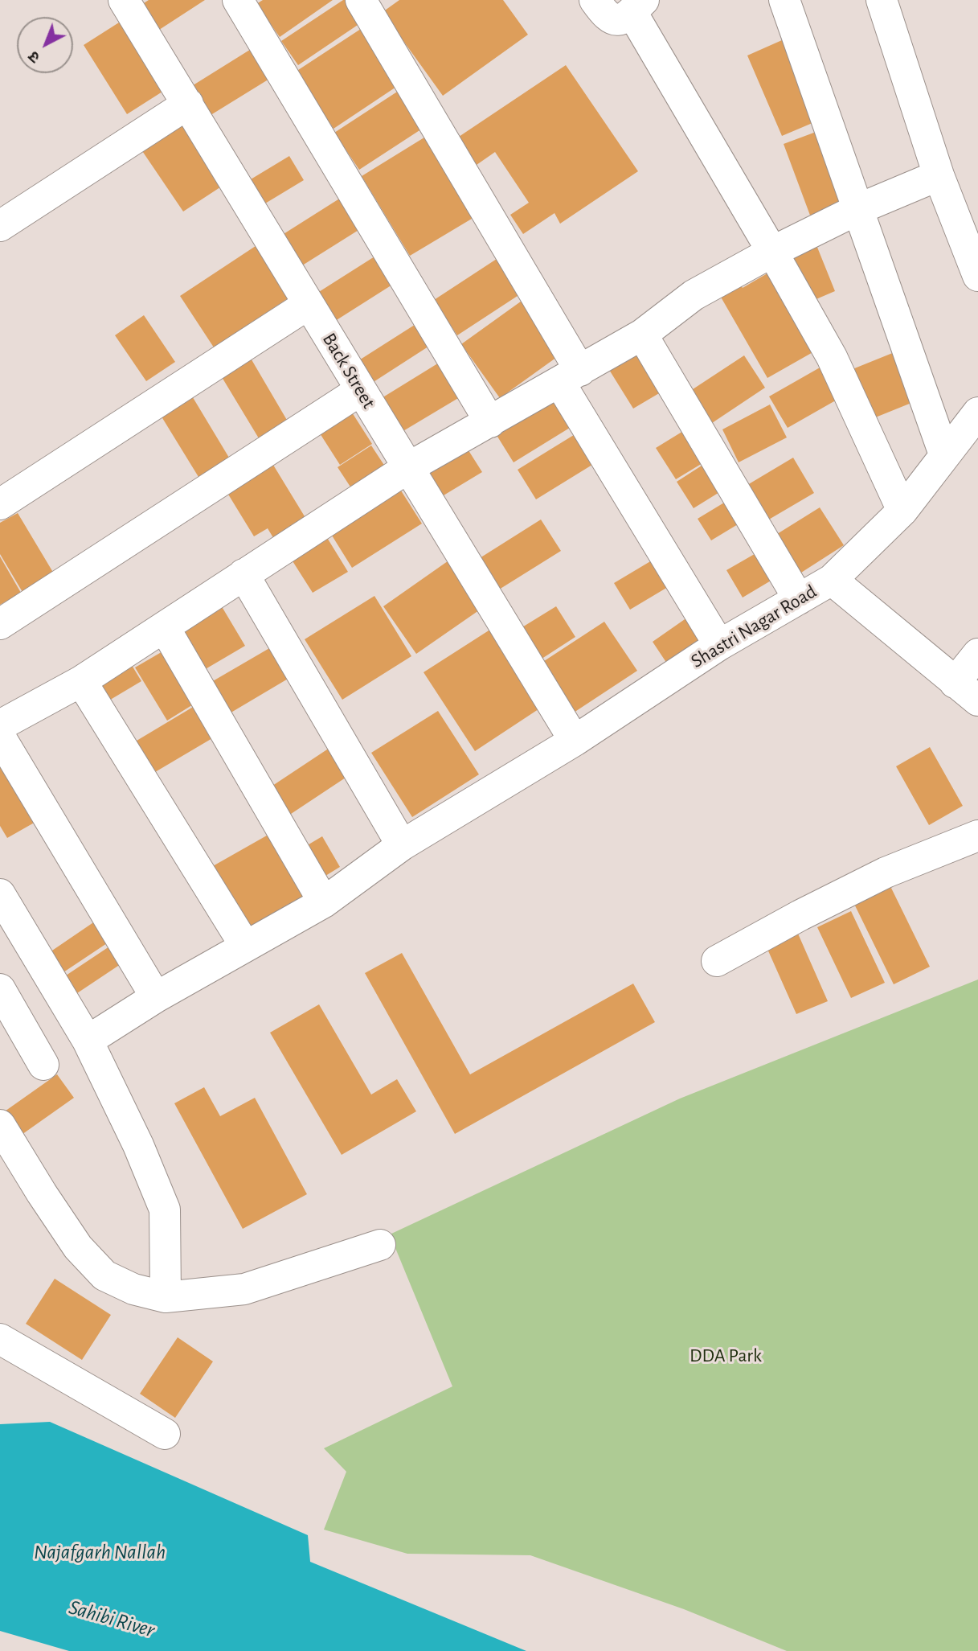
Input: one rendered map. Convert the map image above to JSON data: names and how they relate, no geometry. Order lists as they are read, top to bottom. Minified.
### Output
{"streets":{"street":["Back Street","Shastri Nagar Road"]},"crossings":[["Back Street","Shastri Nagar Road"]],"water":["Najafgarh Nallah","Sahibi River"],"parks":["DDA Park"],"north":"bottom left"}
